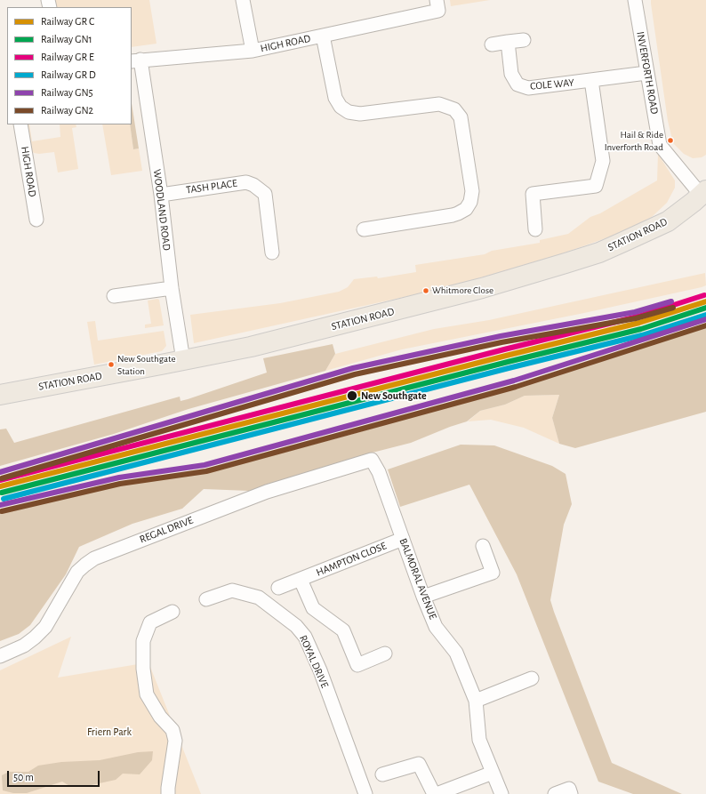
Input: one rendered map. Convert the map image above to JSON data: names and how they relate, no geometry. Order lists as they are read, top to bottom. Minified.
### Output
{"streets":{"main road":["STATION ROAD"],"street":["HIGH ROAD","INVERFORTH ROAD","COLE WAY","TASH PLACE","WOODLAND ROAD","REGAL DRIVE","HAMPTON CLOSE","BALMORAL AVENUE","ROYAL DRIVE"]},"crossings":[["HIGH ROAD","WOODLAND ROAD"],["INVERFORTH ROAD","COLE WAY"],["INVERFORTH ROAD","STATION ROAD"],["TASH PLACE","WOODLAND ROAD"],["WOODLAND ROAD","STATION ROAD"],["REGAL DRIVE","BALMORAL AVENUE"],["HAMPTON CLOSE","BALMORAL AVENUE"]],"parks":["Friern Park"],"places":["Hail & Ride Inverforth Road","Whitmore Close","New Southgate Station","New Southgate"],"lines":["rail line GN5","rail line GN1","rail line GN2"],"legend":["Railway GR C","Railway GN1","Railway GR E","Railway GR D","Railway GN5","Railway GN2"],"scale_bar":"50 m"}
